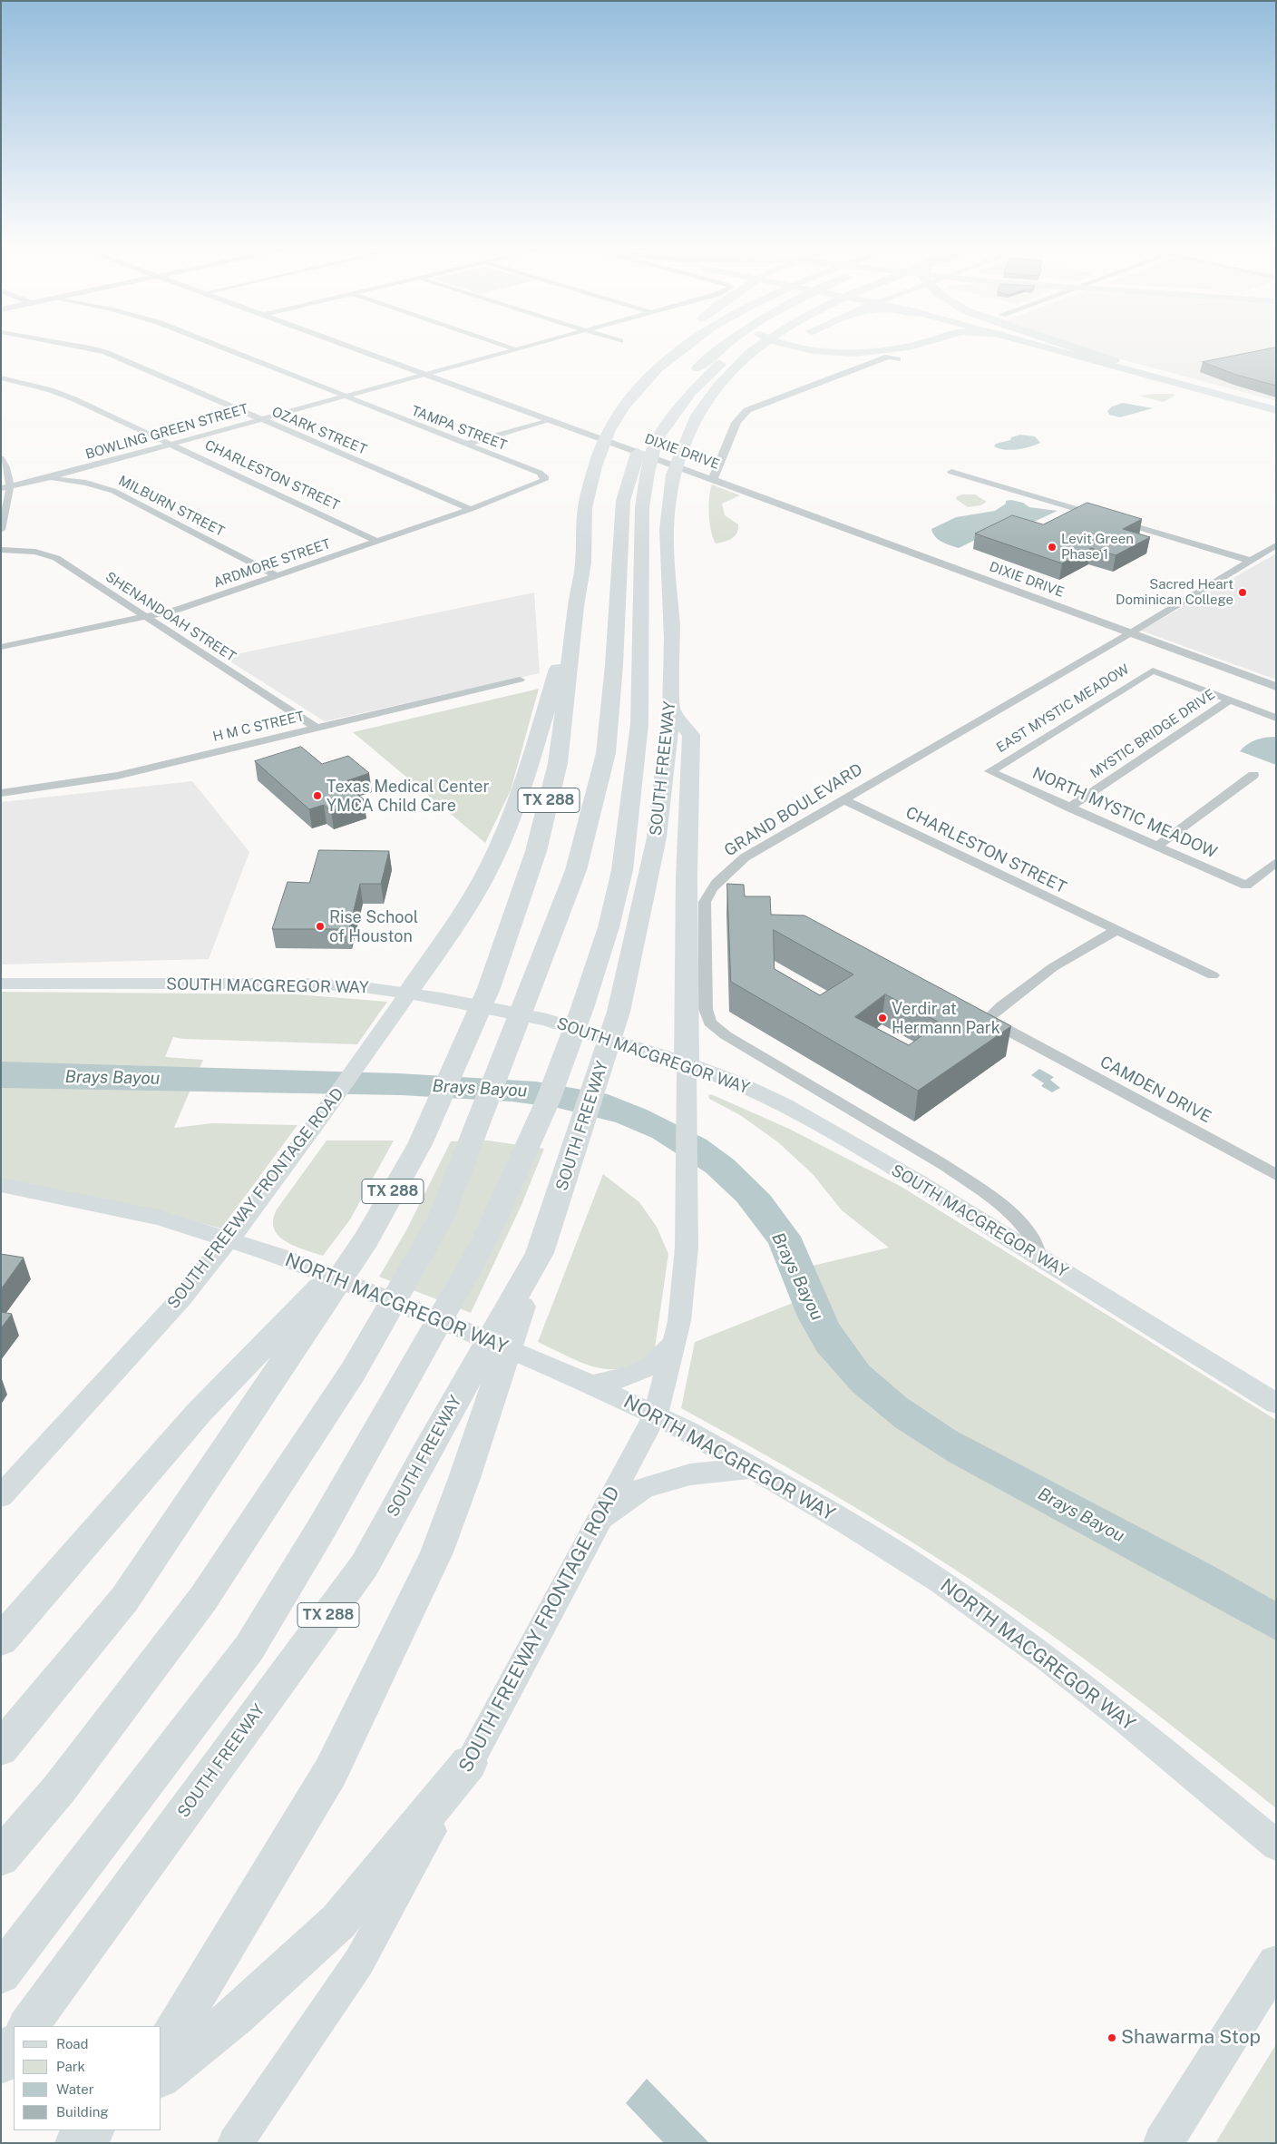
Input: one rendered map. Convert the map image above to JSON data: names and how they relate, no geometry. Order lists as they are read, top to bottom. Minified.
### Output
{"streets":{"highway":["SOUTH FREEWAY","TX 288"],"main road":["SOUTH MACGREGOR WAY","SOUTH FREEWAY FRONTAGE ROAD","NORTH MACGREGOR WAY"],"street":["TAMPA STREET","OZARK STREET","BOWLING GREEN STREET","DIXIE DRIVE","CHARLESTON STREET","MILBURN STREET","ARDMORE STREET","SHENANDOAH STREET","EAST MYSTIC MEADOW","H M C STREET","MYSTIC BRIDGE DRIVE","GRAND BOULEVARD","NORTH MYSTIC MEADOW","CAMDEN DRIVE"]},"crossings":[["TAMPA STREET","BOWLING GREEN STREET"],["TAMPA STREET","ARDMORE STREET"],["OZARK STREET","BOWLING GREEN STREET"],["OZARK STREET","ARDMORE STREET"],["BOWLING GREEN STREET","DIXIE DRIVE"],["BOWLING GREEN STREET","CHARLESTON STREET"],["BOWLING GREEN STREET","MILBURN STREET"],["DIXIE DRIVE","GRAND BOULEVARD"],["CHARLESTON STREET","ARDMORE STREET"],["CHARLESTON STREET","GRAND BOULEVARD"],["CHARLESTON STREET","CAMDEN DRIVE"],["MILBURN STREET","ARDMORE STREET"],["ARDMORE STREET","SHENANDOAH STREET"],["SHENANDOAH STREET","H M C STREET"],["EAST MYSTIC MEADOW","MYSTIC BRIDGE DRIVE"],["EAST MYSTIC MEADOW","NORTH MYSTIC MEADOW"],["MYSTIC BRIDGE DRIVE","NORTH MYSTIC MEADOW"],["GRAND BOULEVARD","SOUTH MACGREGOR WAY"],["SOUTH MACGREGOR WAY","SOUTH FREEWAY FRONTAGE ROAD"],["SOUTH FREEWAY FRONTAGE ROAD","NORTH MACGREGOR WAY"]],"water":["Brays Bayou"],"places":["Levit Green Phase 1","Sacred Heart Dominican College","Texas Medical Center YMCA Child Care","Rise School of Houston","Verdir at Hermann Park","Shawarma Stop"],"legend":["Road","Park","Water","Building"]}
